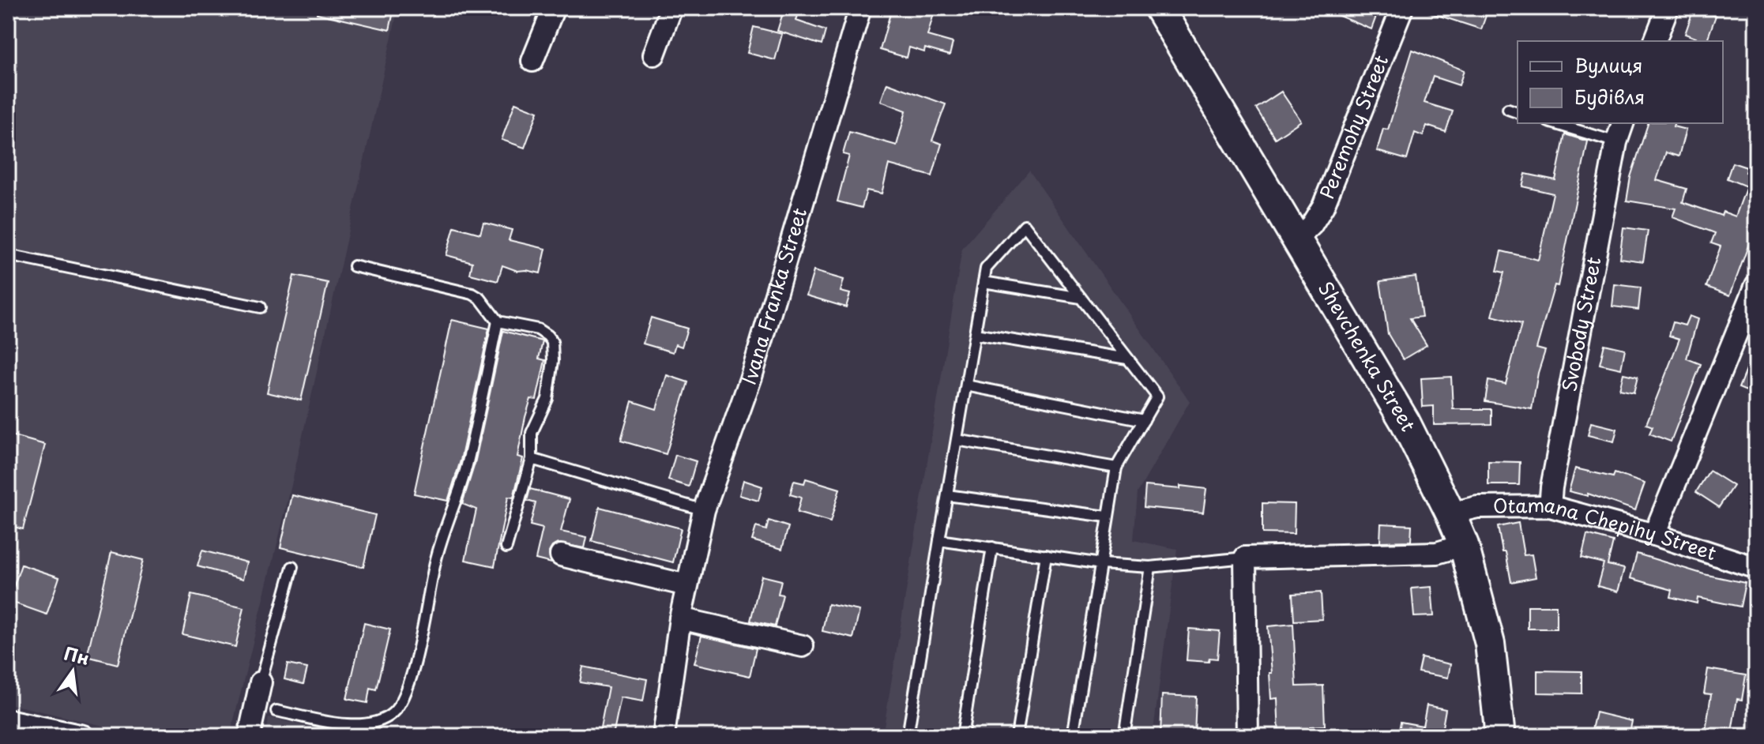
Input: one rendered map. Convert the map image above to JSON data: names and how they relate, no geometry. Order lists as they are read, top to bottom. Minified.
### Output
{"streets":{"main road":["Shevchenka Street"],"street":["Peremohy Street","Ivana Franka Street","Svobody Street","Otamana Chepihy Street"]},"crossings":[["Peremohy Street","Shevchenka Street"],["Svobody Street","Otamana Chepihy Street"],["Shevchenka Street","Otamana Chepihy Street"]],"legend":["Вулиця","Будівля"],"north":"top"}
